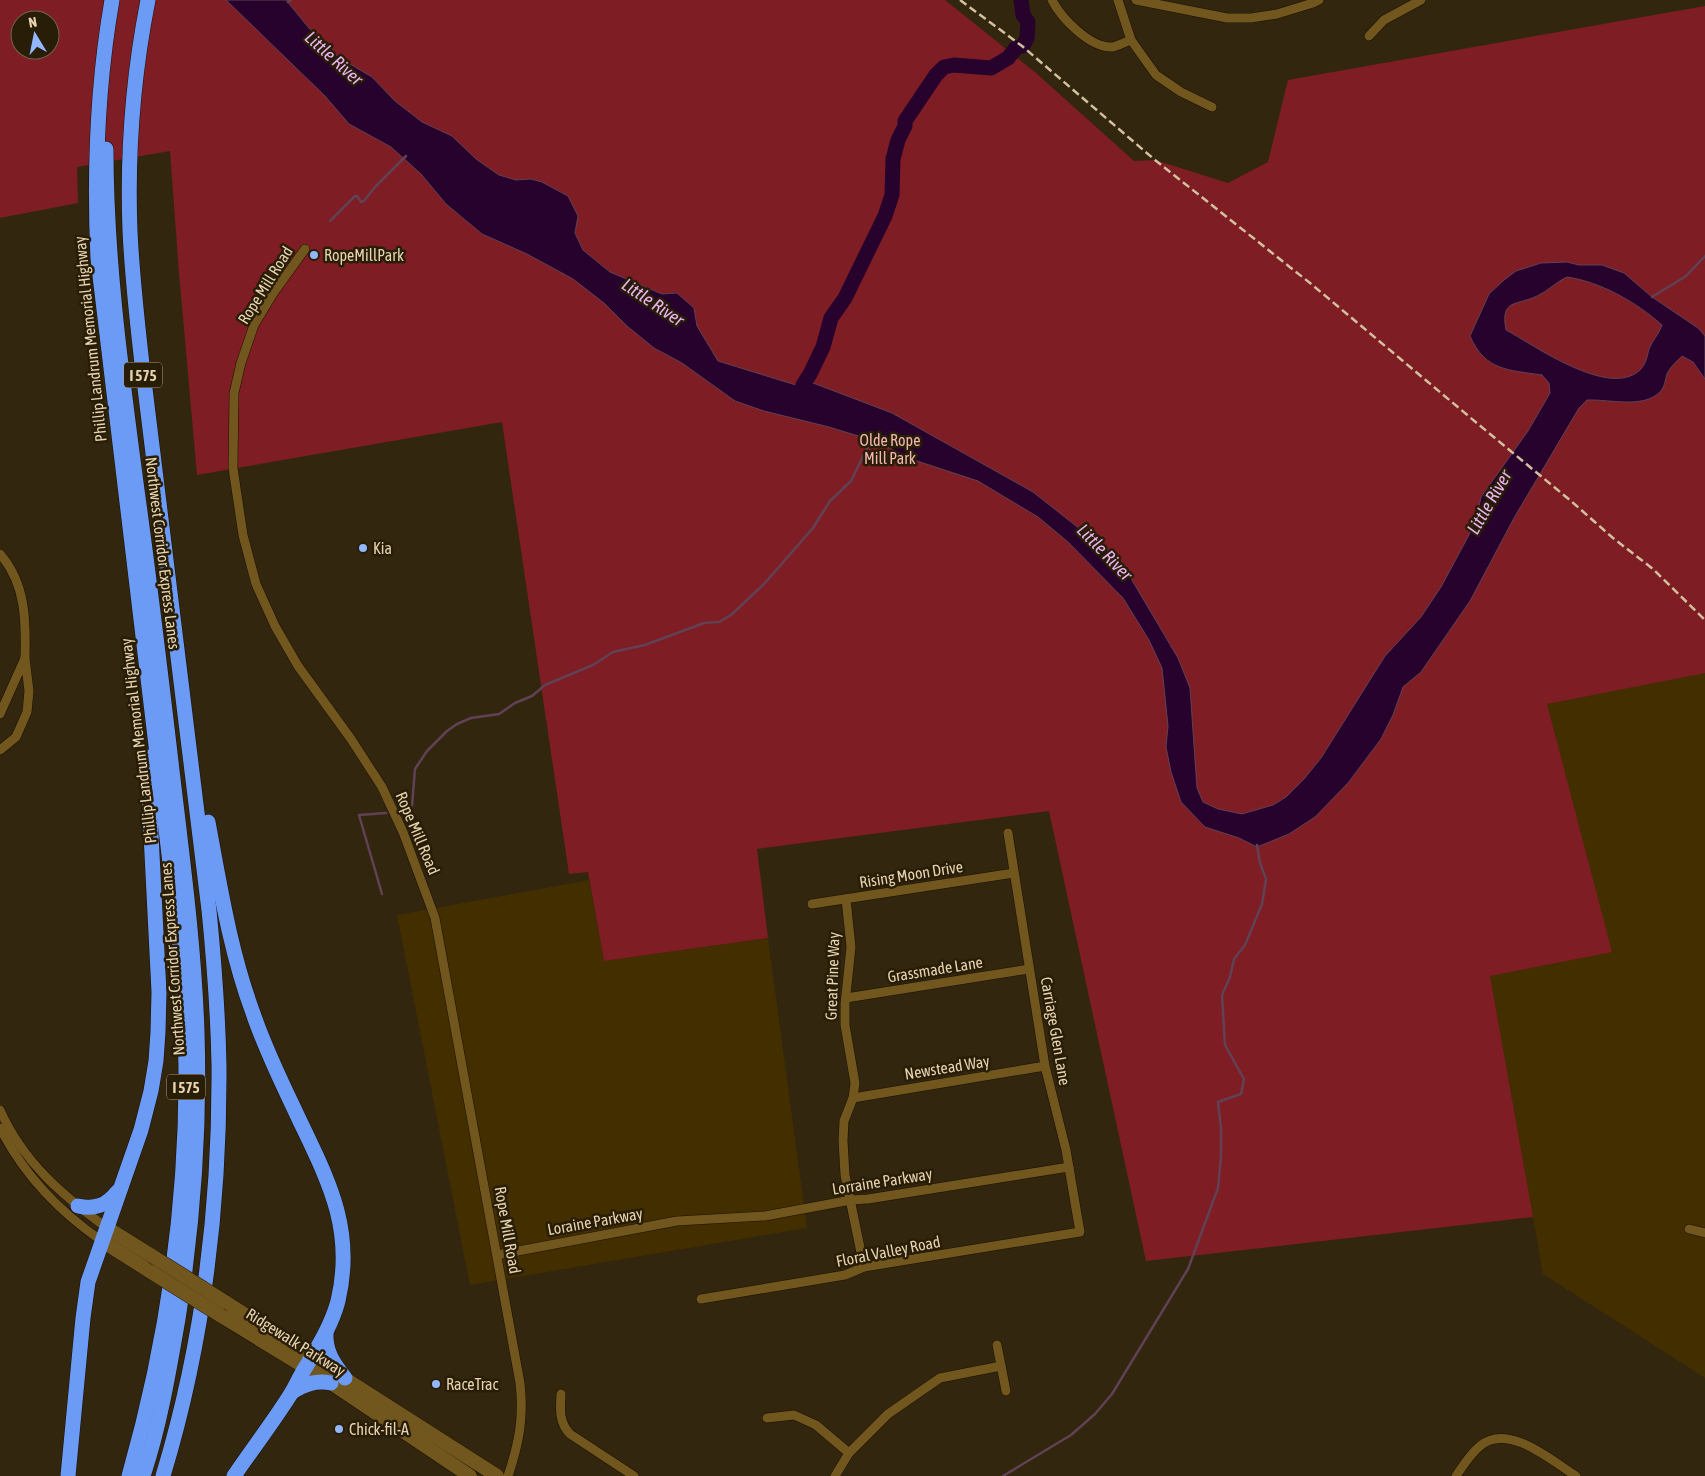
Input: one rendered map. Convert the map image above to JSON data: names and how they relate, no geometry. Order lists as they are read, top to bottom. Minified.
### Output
{"streets":{"highway":["Phillip Landrum Memorial Highway","I 575","Northwest Corridor Express Lanes"],"main road":["Ridgewalk Parkway"],"street":["Rope Mill Road","Rising Moon Drive","Grassmade Lane","Great Pine Way","Carriage Glen Lane","Newstead Way","Lorraine Parkway","Loraine Parkway","Floral Valley Road"]},"crossings":[["Rope Mill Road","Loraine Parkway"],["Phillip Landrum Memorial Highway","Northwest Corridor Express Lanes"],["Rising Moon Drive","Great Pine Way"],["Rising Moon Drive","Carriage Glen Lane"],["Grassmade Lane","Great Pine Way"],["Grassmade Lane","Carriage Glen Lane"],["Great Pine Way","Newstead Way"],["Great Pine Way","Lorraine Parkway"],["Great Pine Way","Floral Valley Road"],["Carriage Glen Lane","Newstead Way"],["Carriage Glen Lane","Lorraine Parkway"],["Carriage Glen Lane","Floral Valley Road"],["Lorraine Parkway","Loraine Parkway"]],"water":["Little River"],"parks":["Olde Rope Mill Park"],"places":["RopeMillPark","Kia","RaceTrac","Chick-fil-A"],"north":"top"}
